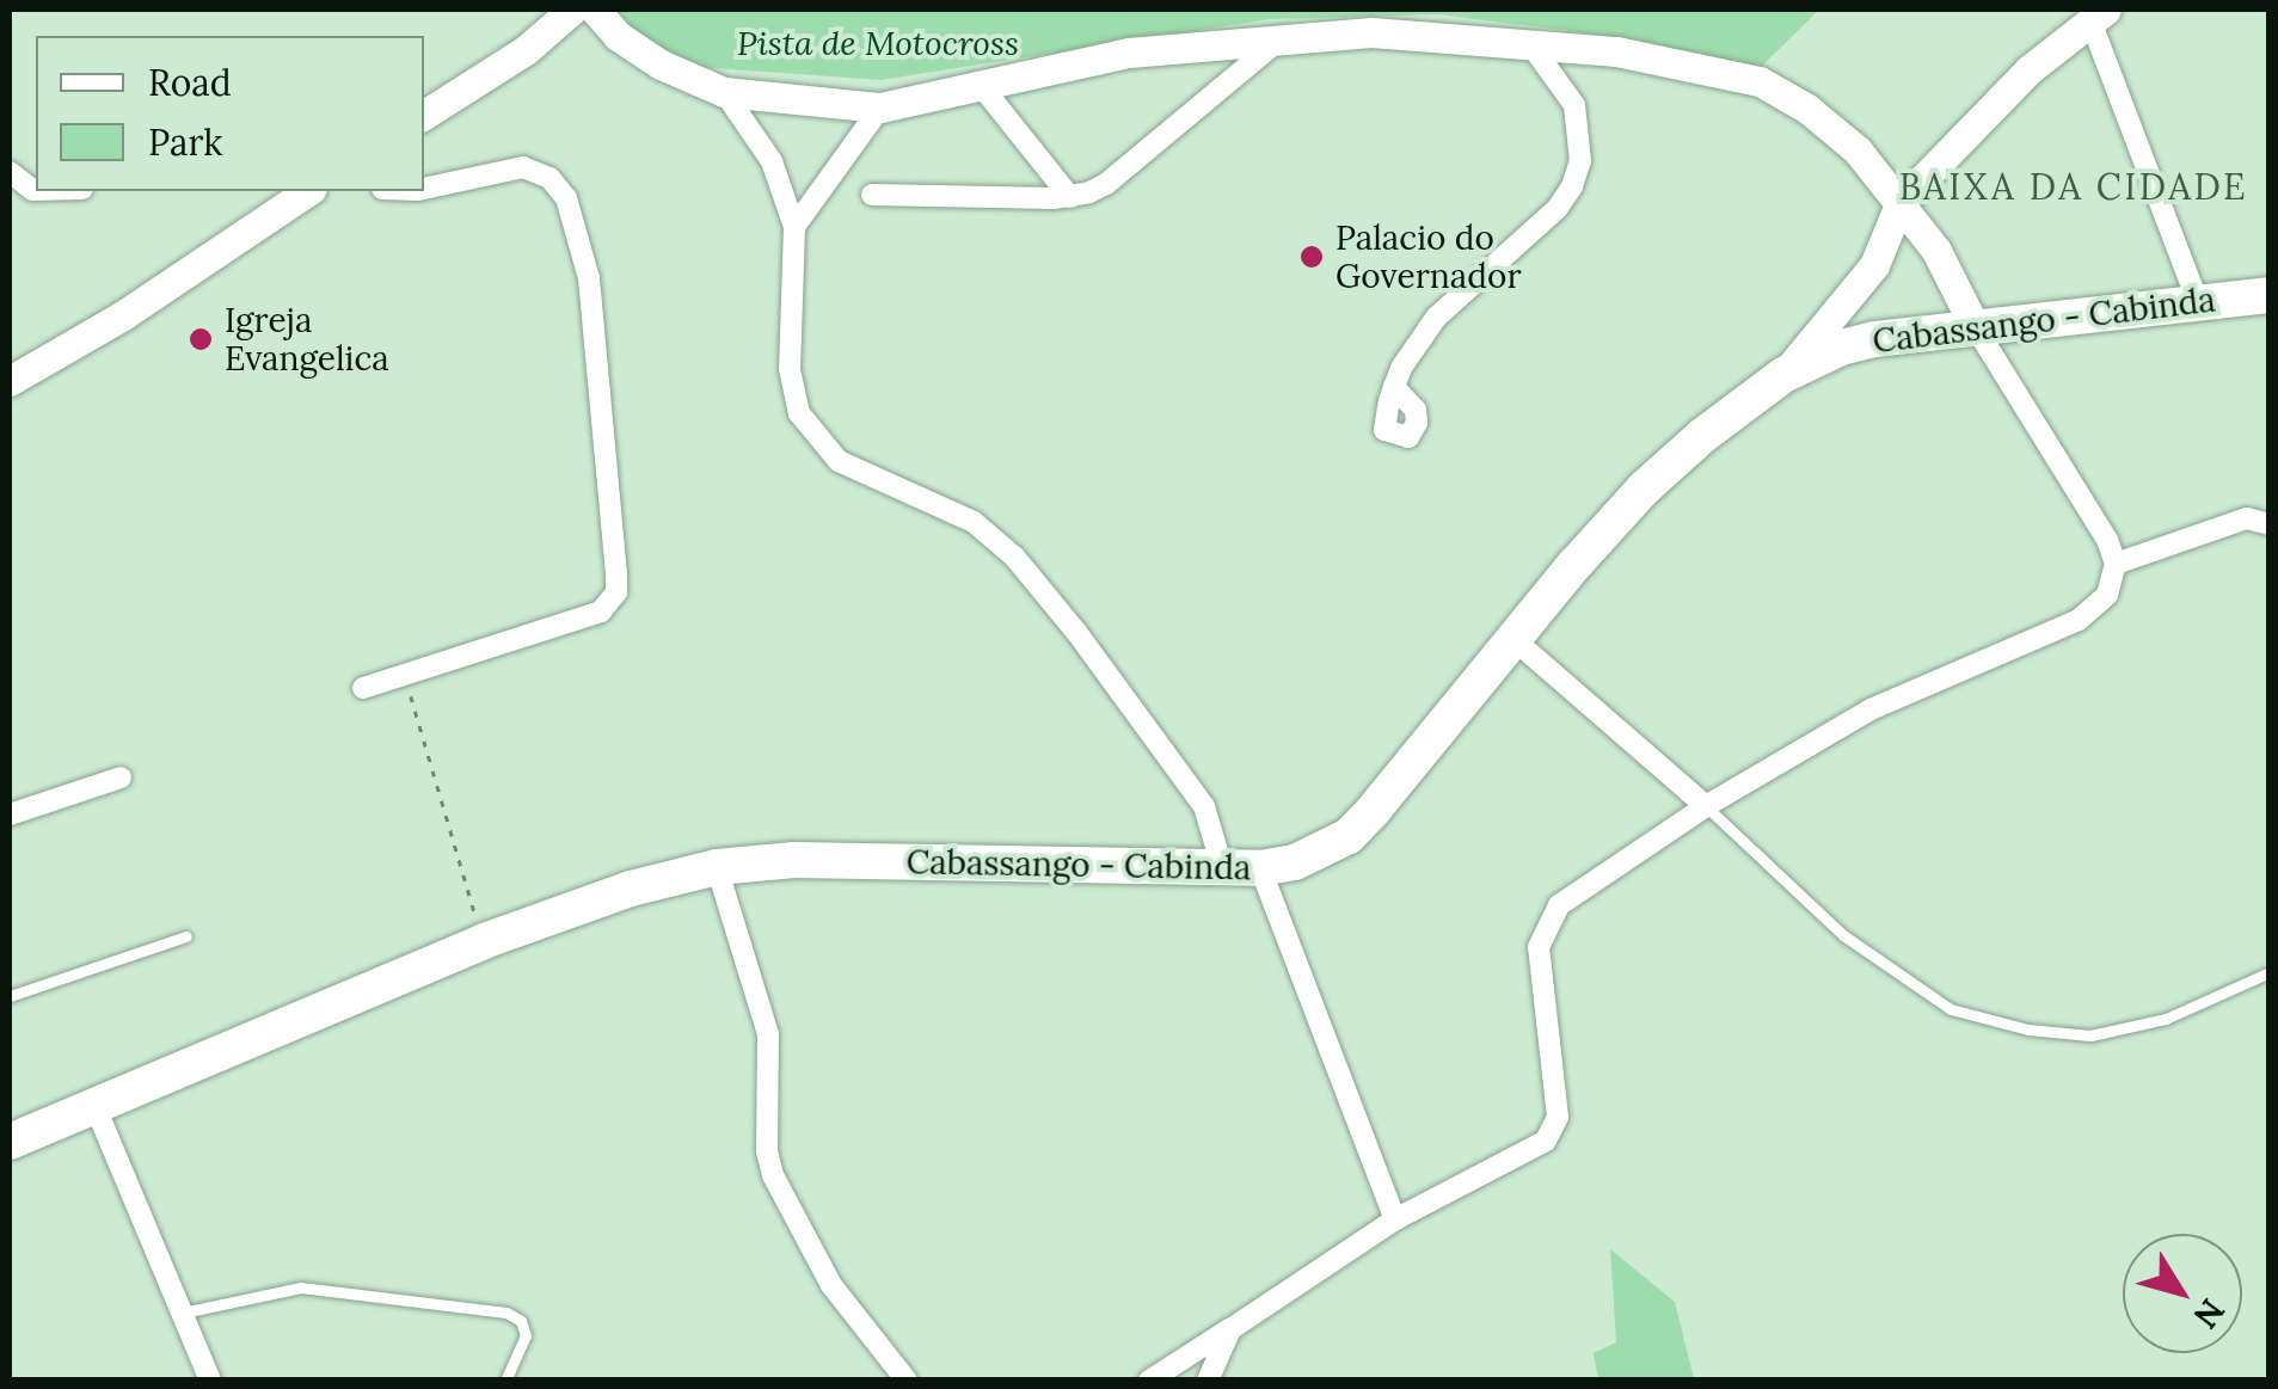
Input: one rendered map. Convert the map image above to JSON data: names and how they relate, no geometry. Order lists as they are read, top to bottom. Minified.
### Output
{"streets":{"main road":["Cabassango - Cabinda"]},"districts":["BAIXA DA CIDADE"],"parks":["Pista de Motocross"],"places":["Palacio do Governador","Igreja Evangelica"],"legend":["Road","Park"],"north":"bottom right"}
